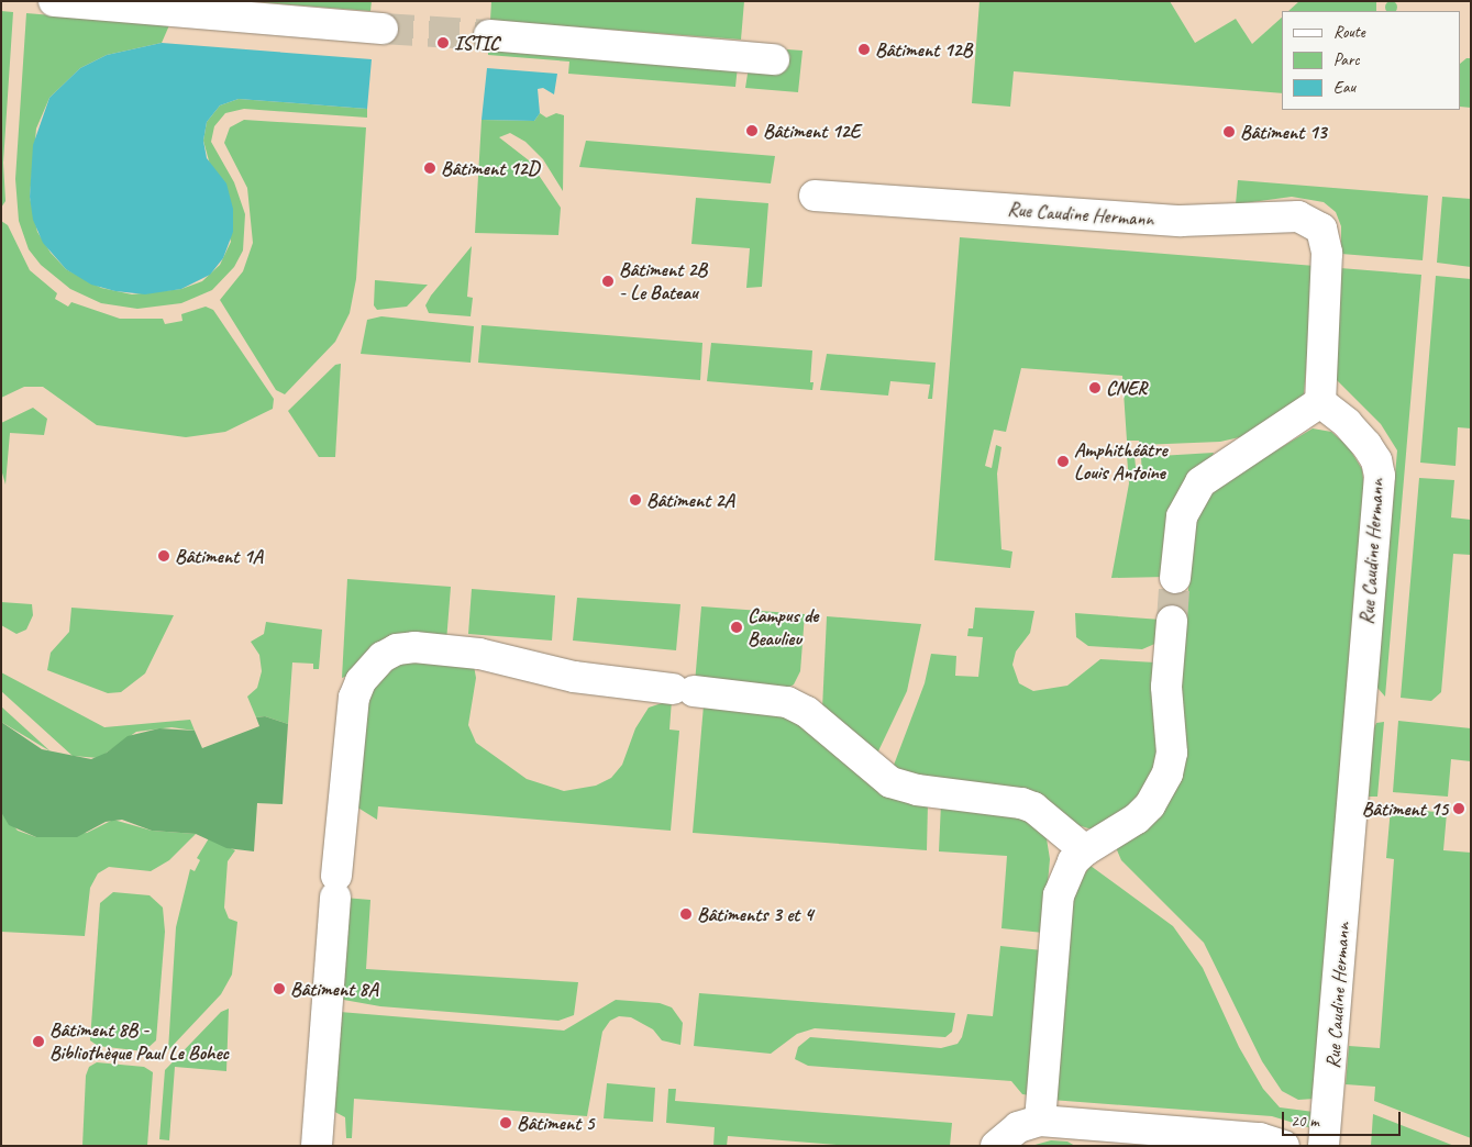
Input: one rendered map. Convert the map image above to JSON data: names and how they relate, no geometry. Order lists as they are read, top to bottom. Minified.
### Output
{"streets":{"street":["Rue Caudine Hermann"]},"places":["ISTIC","Bâtiment 12B","Bâtiment 12E","Bâtiment 13","Bâtiment 12D","Bâtiment 2B - Le Bateau","CNER","Amphithéâtre Louis Antoine","Bâtiment 2A","Bâtiment 1A","Campus de Beaulieu","Bâtiment 15","Bâtiments 3 et 4","Bâtiment 8A","Bâtiment 8B - Bibliothèque Paul Le Bohec","Bâtiment 5"],"legend":["Route","Parc","Eau"],"scale_bar":"20 m"}
